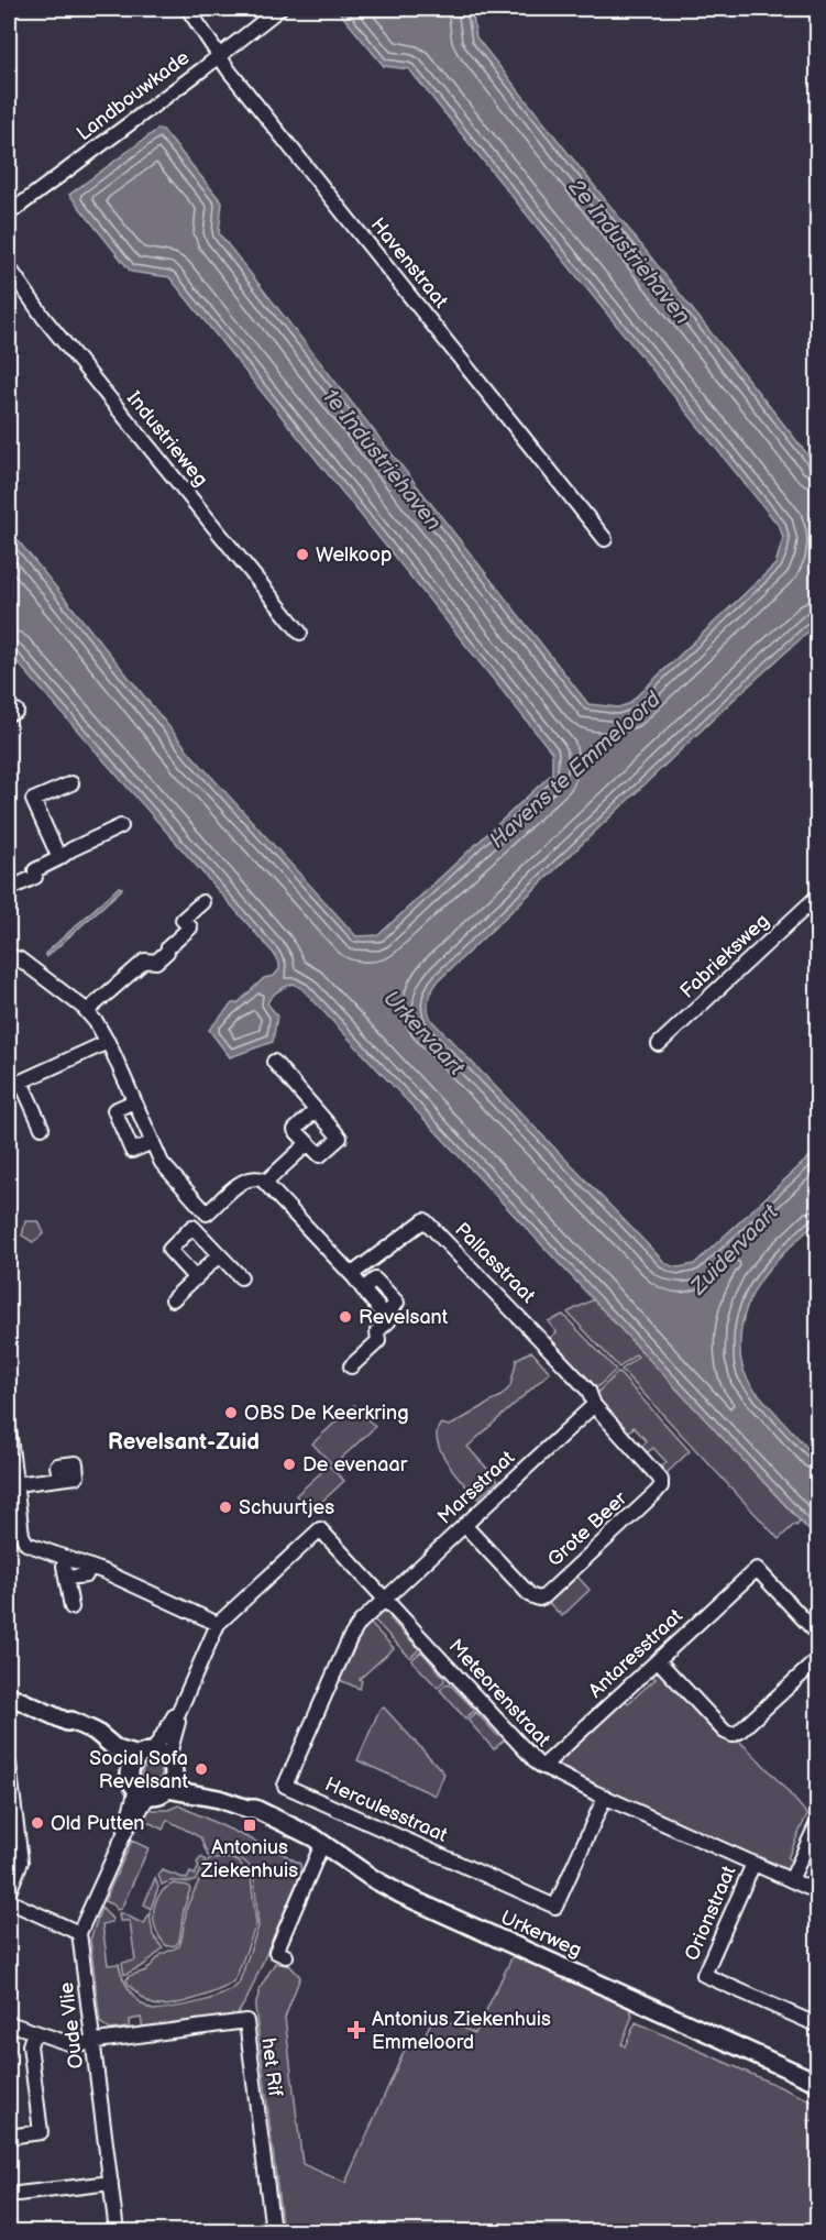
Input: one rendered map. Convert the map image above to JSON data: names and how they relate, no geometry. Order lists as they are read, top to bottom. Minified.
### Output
{"streets":{"main road":["Urkerweg"],"street":["Landbouwkade","Havenstraat","Industrieweg","Fabrieksweg","Pallasstraat","Marsstraat","Grote Beer","Antaresstraat","Meteorenstraat","Herculesstraat","Orionstraat","Oude Vlie","het Rif"]},"crossings":[["Landbouwkade","Havenstraat"],["Pallasstraat","Marsstraat"],["Pallasstraat","Grote Beer"],["Marsstraat","Grote Beer"],["Marsstraat","Meteorenstraat"],["Marsstraat","Herculesstraat"],["Antaresstraat","Meteorenstraat"],["Meteorenstraat","Herculesstraat"],["Meteorenstraat","Orionstraat"],["Oude Vlie","het Rif"]],"districts":["Revelsant-Zuid"],"water":["2e Industriehaven","1e Industriehaven","Havens te Emmeloord","Urkervaart","Zuidervaart"],"places":{"other":["Welkoop","Revelsant","OBS De Keerkring","De evenaar","Schuurtjes","Social Sofa Revelsant","Old Putten"],"transit":["Antonius Ziekenhuis"],"health":["Antonius Ziekenhuis Emmeloord"]}}
